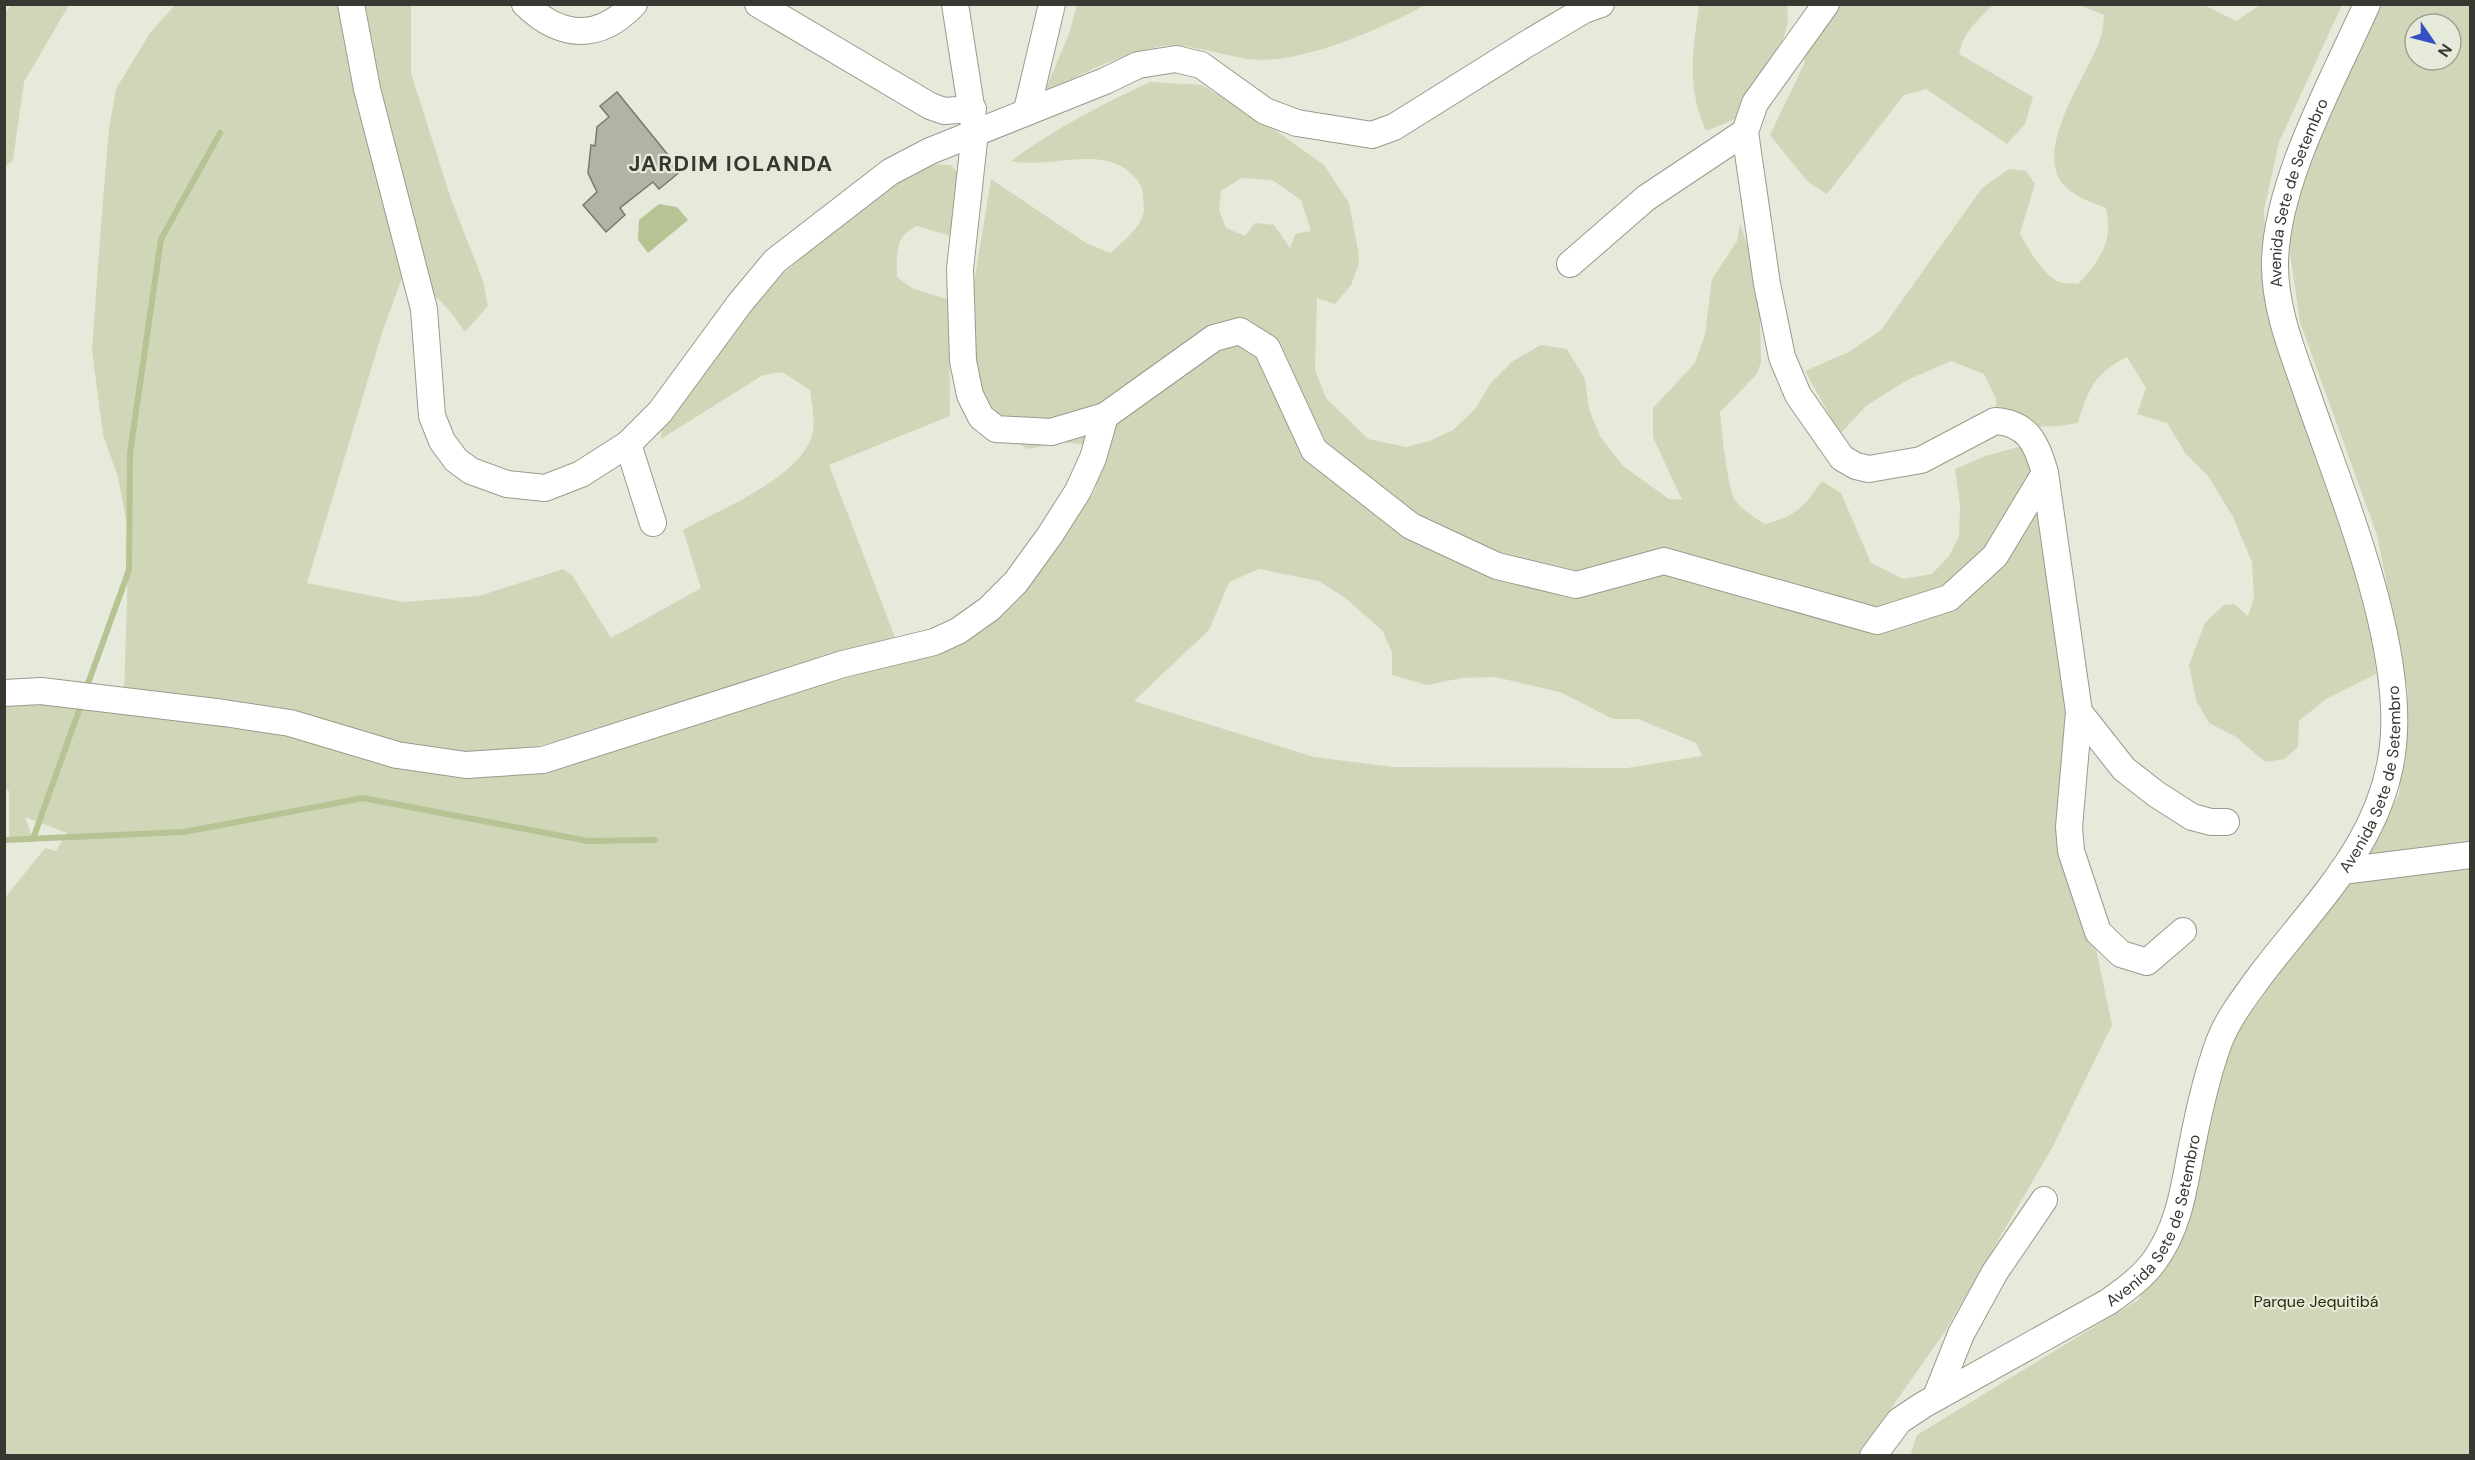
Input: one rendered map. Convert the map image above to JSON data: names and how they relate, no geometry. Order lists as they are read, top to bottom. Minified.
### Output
{"streets":{"street":["Avenida Sete de Setembro"]},"districts":["JARDIM IOLANDA"],"parks":["Parque Jequitibá"],"north":"bottom right"}
